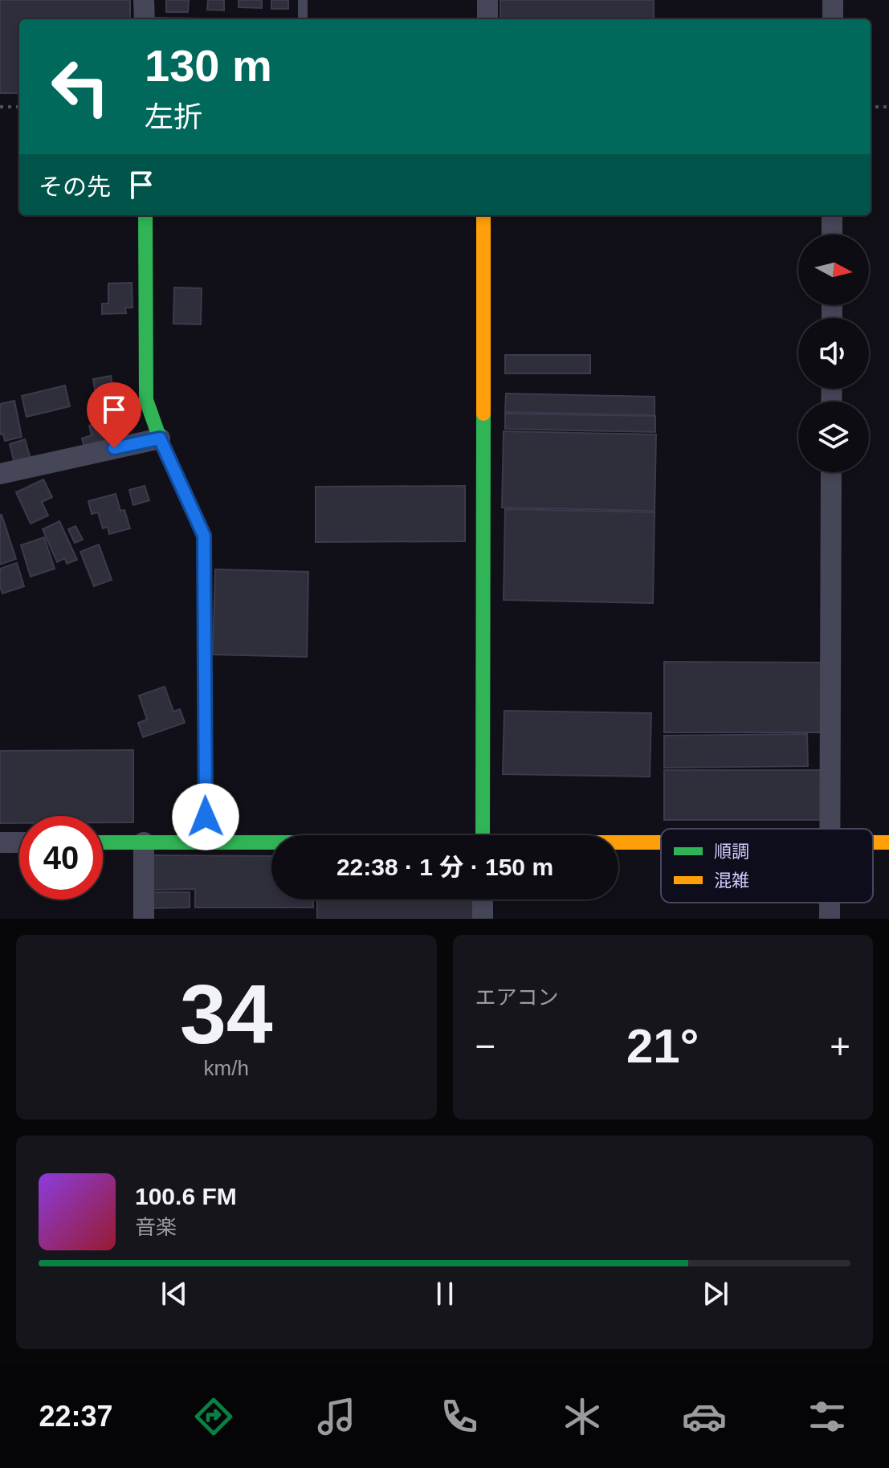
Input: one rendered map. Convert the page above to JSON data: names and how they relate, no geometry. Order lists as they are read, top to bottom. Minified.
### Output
{"legend":["順調","混雑"],"north":"right","page":{"turn":["130 m","左折"],"then":"その先","limit":"40","trip":"22:38 · 1 分 · 150 m","tile":[["34","km/h"],"エアコン"],"heat":["−","21°","+"],"song":["100.6 FM","音楽"],"tabs":"22:37"}}
